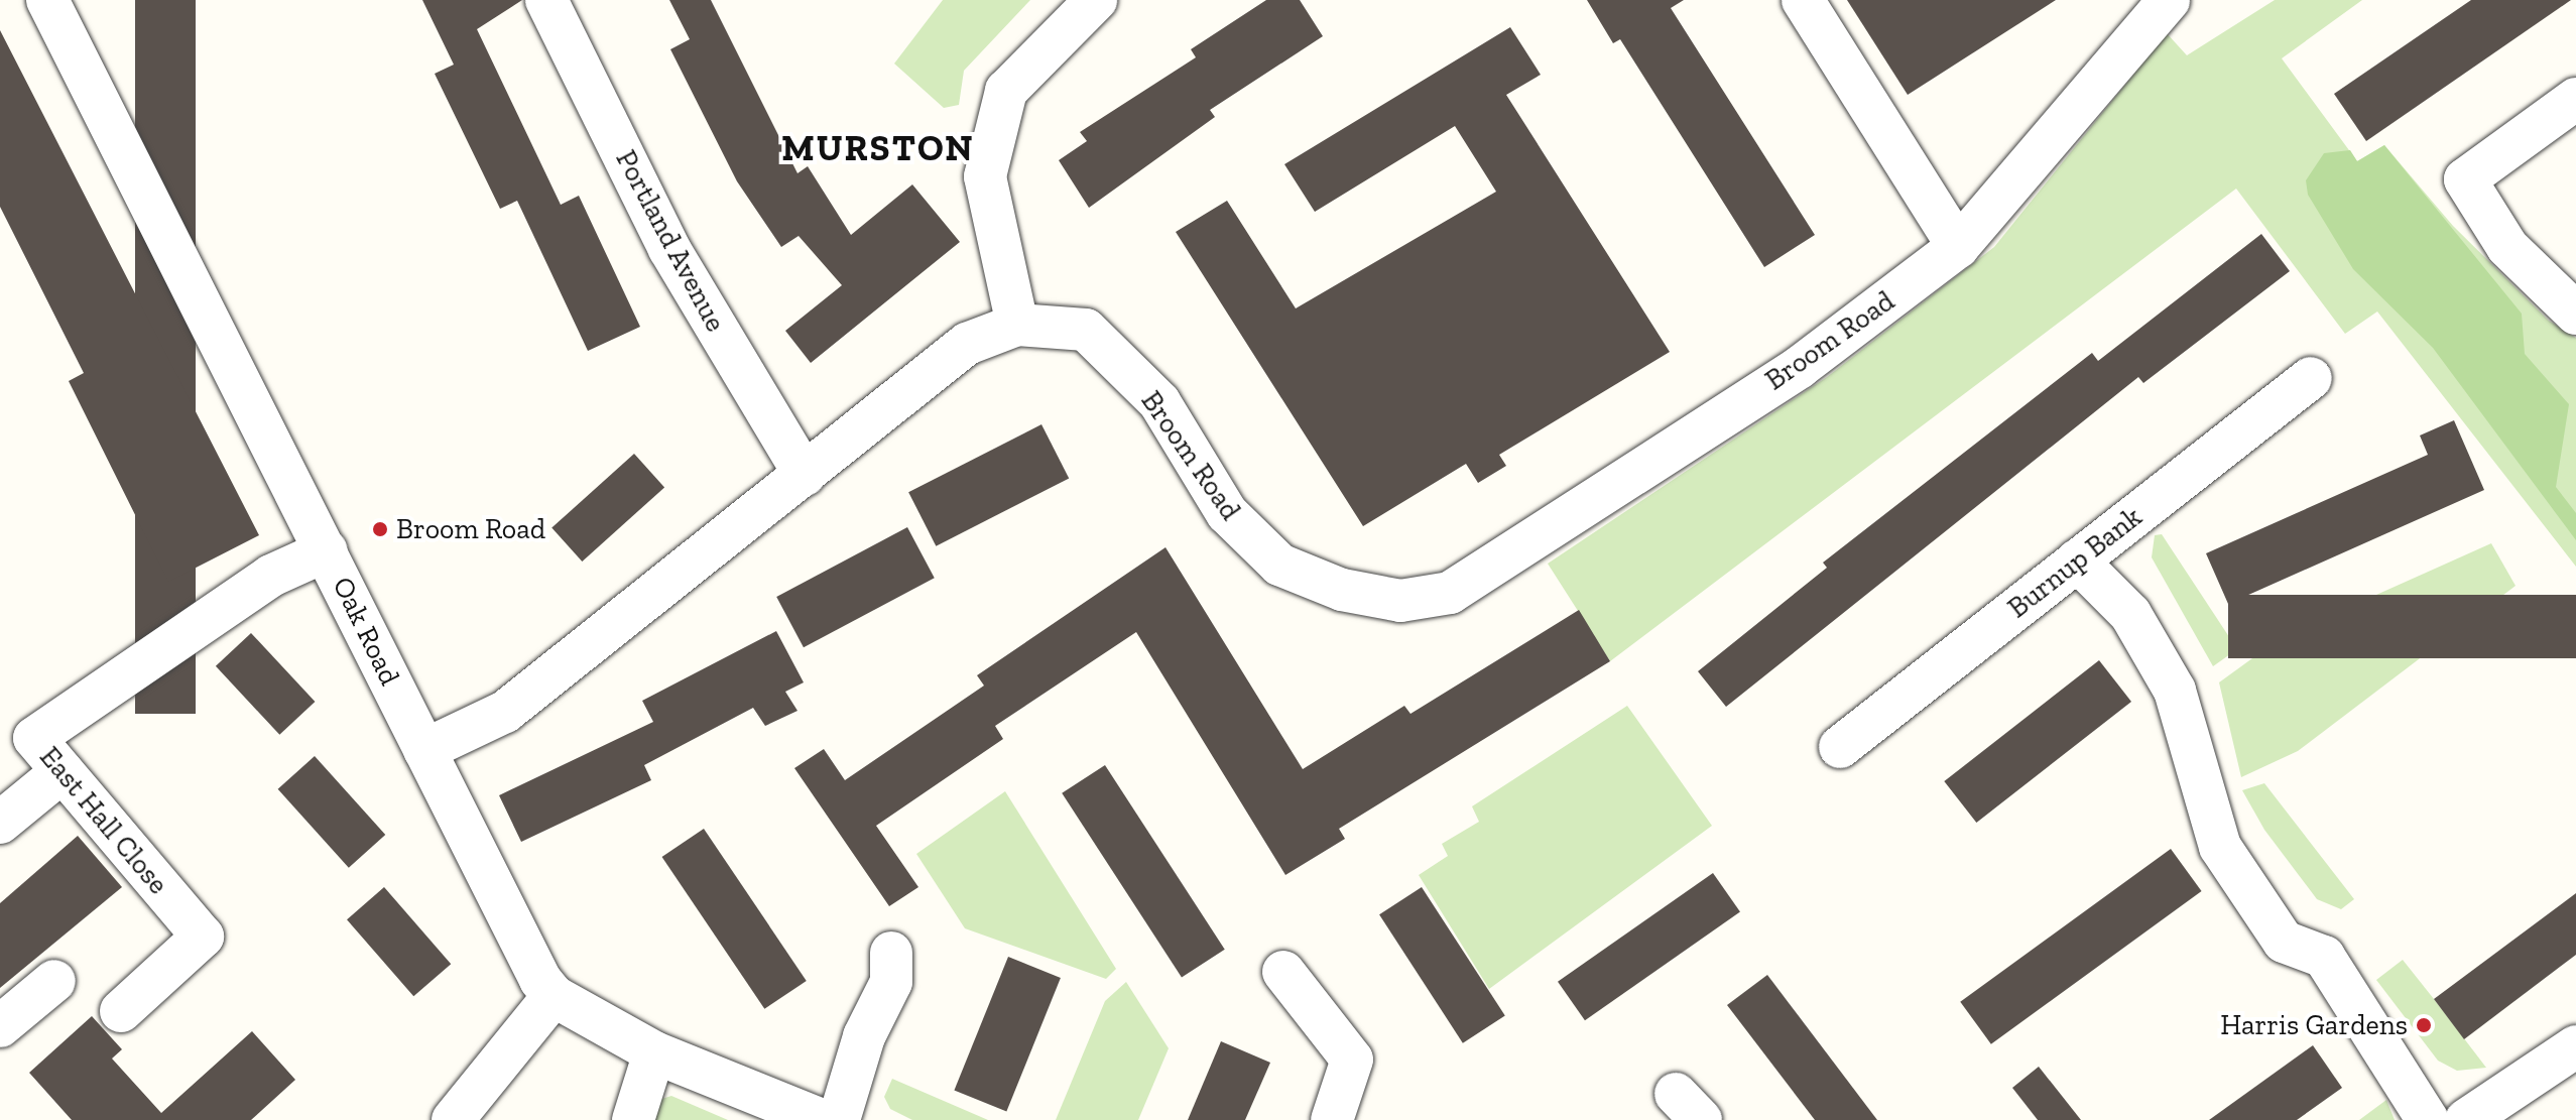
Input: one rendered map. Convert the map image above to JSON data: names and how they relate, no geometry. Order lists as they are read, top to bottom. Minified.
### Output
{"streets":{"street":["Portland Avenue","Broom Road","Burnup Bank","Oak Road","East Hall Close"]},"crossings":[["Portland Avenue","Broom Road"],["Broom Road","Oak Road"],["Oak Road","East Hall Close"]],"districts":["MURSTON"],"places":["Broom Road","Harris Gardens"]}
